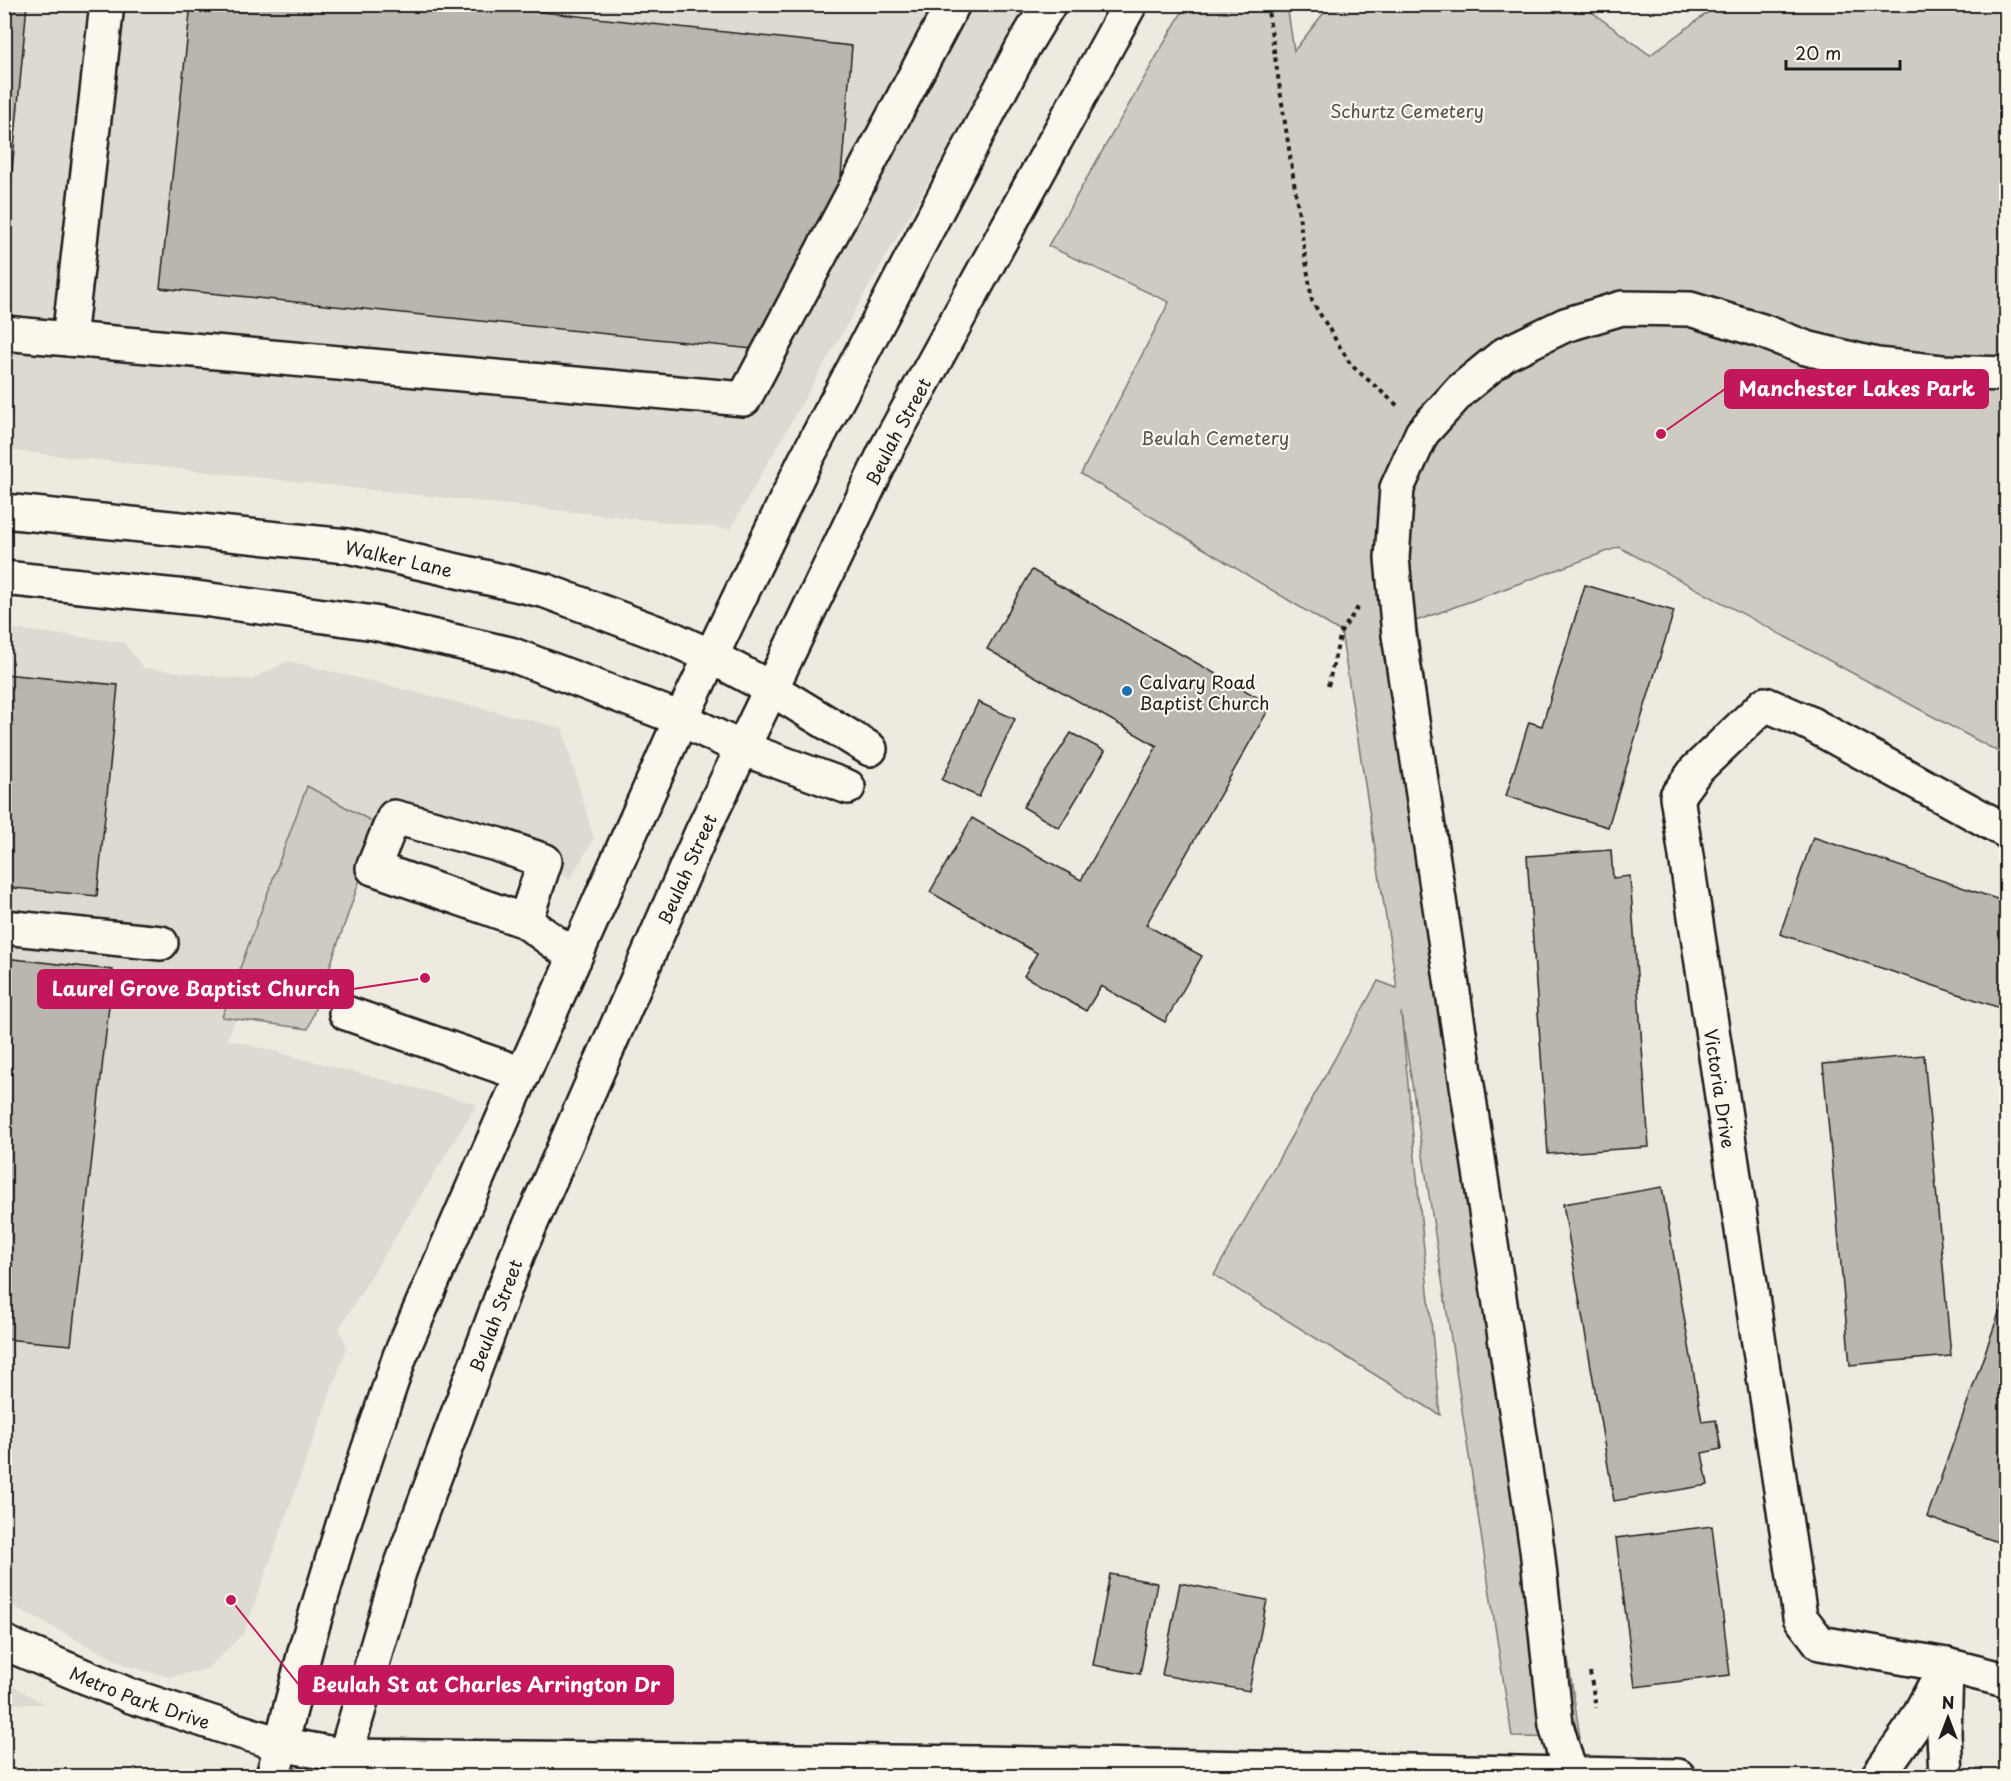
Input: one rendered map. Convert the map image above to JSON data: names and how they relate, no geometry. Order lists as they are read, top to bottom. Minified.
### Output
{"streets":{"street":["Beulah Street","Walker Lane","Victoria Drive","Metro Park Drive"]},"crossings":[["Beulah Street","Walker Lane"],["Beulah Street","Metro Park Drive"]],"parks":["Schurtz Cemetery","Beulah Cemetery"],"places":["Manchester Lakes Park","Calvary Road Baptist Church","Laurel Grove Baptist Church","Beulah St at Charles Arrington Dr"],"scale_bar":"20 m","north":"top"}
